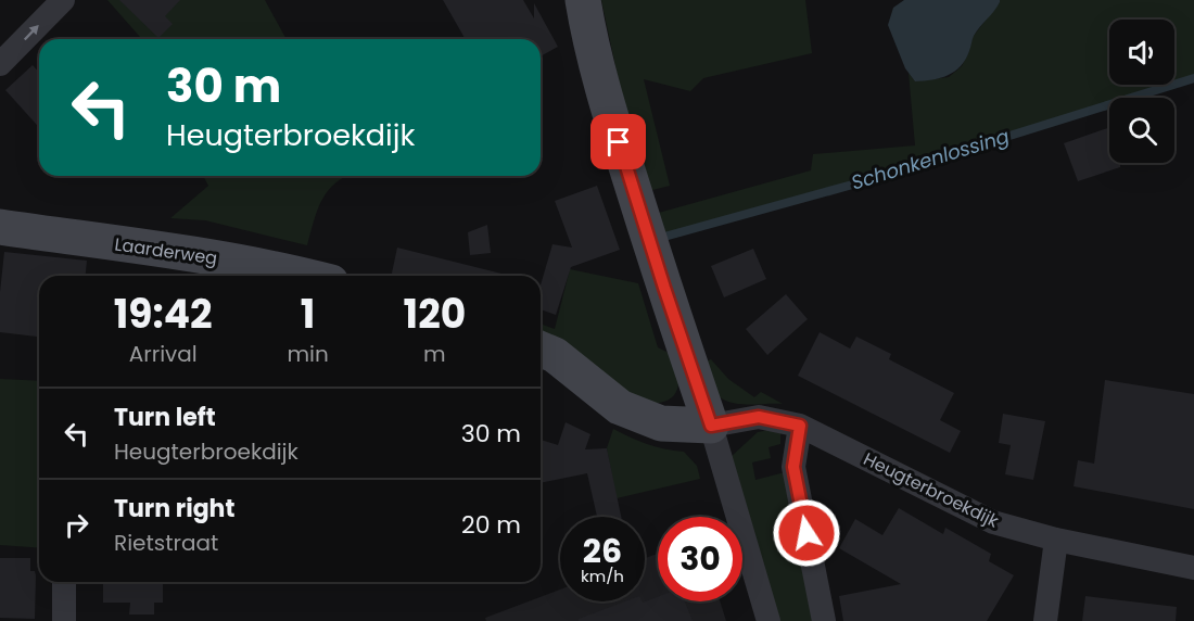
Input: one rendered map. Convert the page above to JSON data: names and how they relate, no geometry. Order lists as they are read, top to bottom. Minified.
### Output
{"streets":{"street":["Laarderweg","Heugterbroekdijk"]},"water":["Schonkenlossing"],"page":{"turn":["30 m","Heugterbroekdijk"],"eta":["19:42","Arrival","1","min","120","m"],"list":[{"name":"Turn left","note":"Heugterbroekdijk","value":"30 m"},{"name":"Turn right","note":"Rietstraat","value":"20 m"}],"speed":"26 km/h","limit":"30"}}
